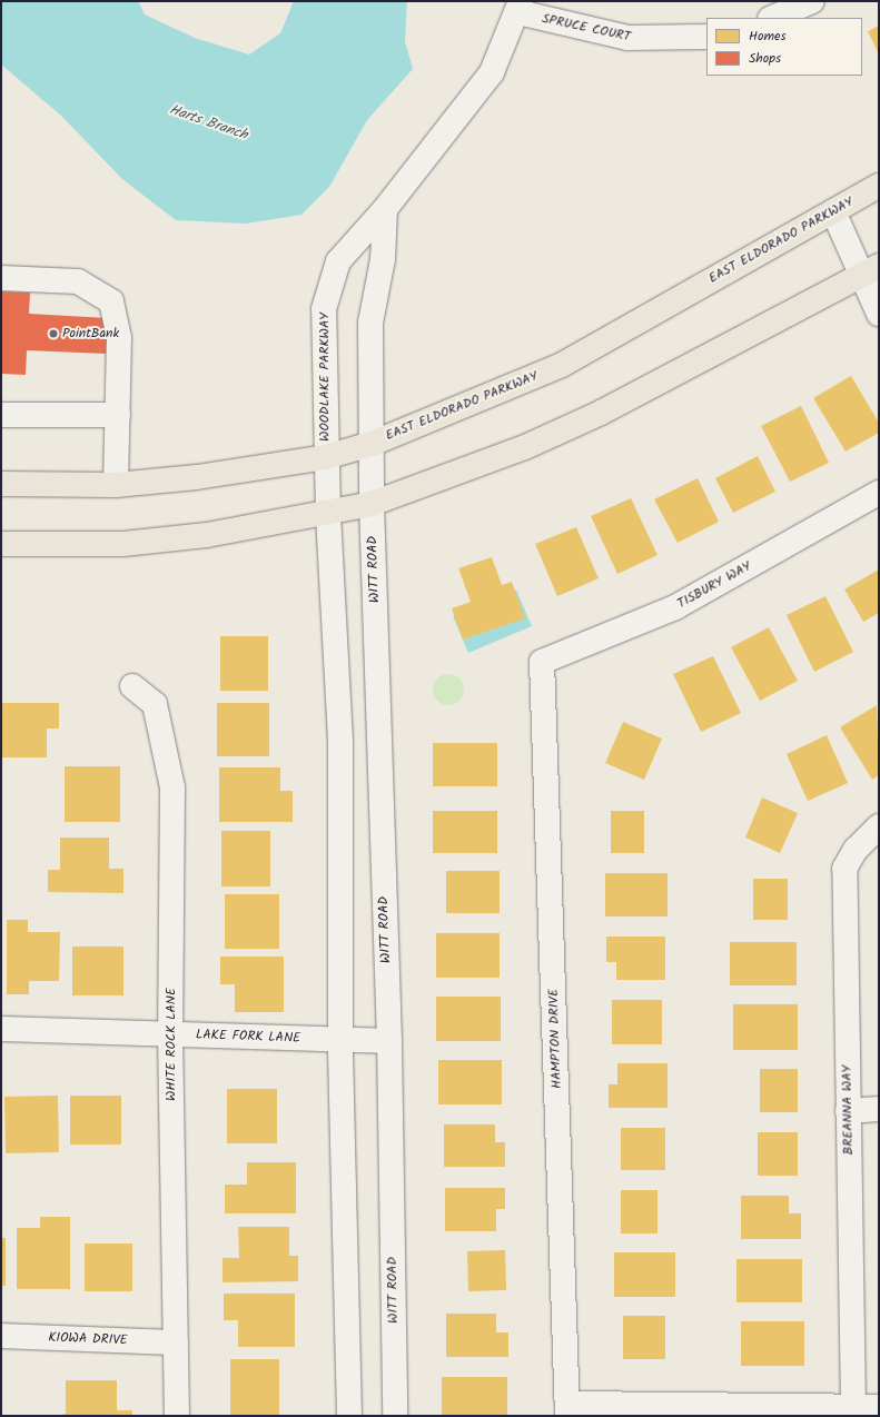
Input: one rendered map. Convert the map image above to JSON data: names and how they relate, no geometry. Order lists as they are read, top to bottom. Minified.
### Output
{"streets":{"main road":["EAST ELDORADO PARKWAY"],"street":["SPRUCE COURT","WOODLAKE PARKWAY","WITT ROAD","TISBURY WAY","LAKE FORK LANE","HAMPTON DRIVE","WHITE ROCK LANE","BREANNA WAY","KIOWA DRIVE"]},"crossings":[["SPRUCE COURT","WOODLAKE PARKWAY"],["EAST ELDORADO PARKWAY","WOODLAKE PARKWAY"],["EAST ELDORADO PARKWAY","WITT ROAD"],["WITT ROAD","LAKE FORK LANE"],["TISBURY WAY","HAMPTON DRIVE"],["LAKE FORK LANE","WHITE ROCK LANE"],["WHITE ROCK LANE","KIOWA DRIVE"]],"water":["Harts Branch"],"places":["PointBank"],"legend":["Homes","Shops"]}
